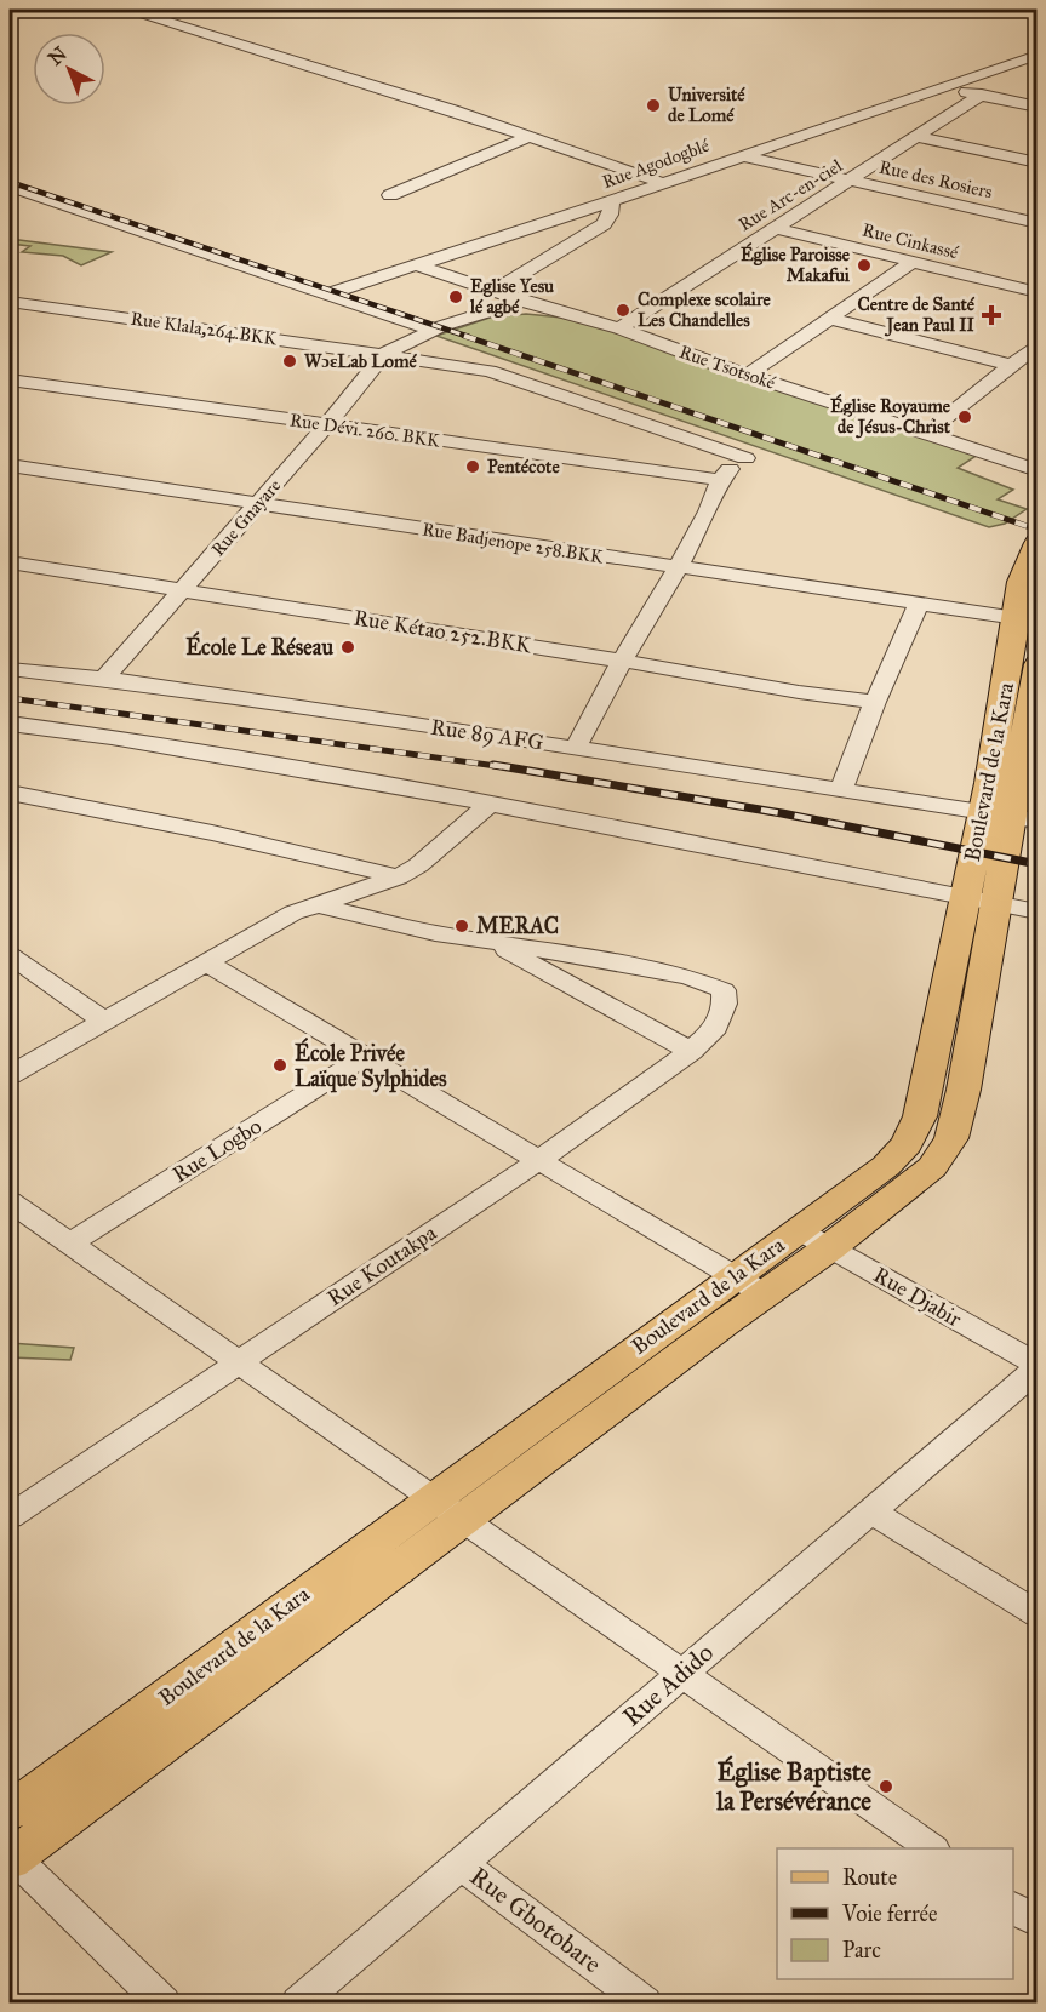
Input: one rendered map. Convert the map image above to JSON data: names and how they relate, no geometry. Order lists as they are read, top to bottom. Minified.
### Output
{"streets":{"main road":["Boulevard de la Kara"],"street":["Rue Agodogblé","Rue des Rosiers","Rue Arc-en-ciel","Rue Cinkassé","Rue Klala,264.BKK","Rue Tsotsoké","Rue Dévi. 260. BKK","Rue Gnayare","Rue Badjenope 258.BKK","Rue Kétao 252.BKK","Rue 89 AFG","Rue Logbo","Rue Koutakpa","Rue Djabir","Rue Adido","Rue Gbotobare"]},"crossings":[["Rue Agodogblé","Rue des Rosiers"],["Rue Agodogblé","Rue Tsotsoké"],["Rue des Rosiers","Rue Arc-en-ciel"],["Rue Arc-en-ciel","Rue Cinkassé"],["Rue Arc-en-ciel","Rue Tsotsoké"],["Rue Klala,264.BKK","Rue Dévi. 260. BKK"],["Rue Klala,264.BKK","Rue Gnayare"],["Rue Dévi. 260. BKK","Rue Gnayare"],["Rue Gnayare","Rue Badjenope 258.BKK"],["Rue Gnayare","Rue Kétao 252.BKK"],["Rue Gnayare","Rue 89 AFG"],["Rue Badjenope 258.BKK","Boulevard de la Kara"],["Rue 89 AFG","Boulevard de la Kara"],["Boulevard de la Kara","Rue Djabir"],["Rue Djabir","Rue Adido"],["Rue Adido","Rue Gbotobare"]],"places":{"other":["Université de Lomé","Église Paroisse Makafui","Eglise Yesu lé agbé","Complexe scolaire Les Chandelles","WɔɛLab Lomé","Église Royaume de Jésus-Christ","Pentécote","École Le Réseau","MERAC","École Privée Laïque Sylphides","Église Baptiste la Persévérance"],"health":["Centre de Santé Jean Paul II"]},"legend":["Route","Voie ferrée","Parc"],"north":"top left"}
